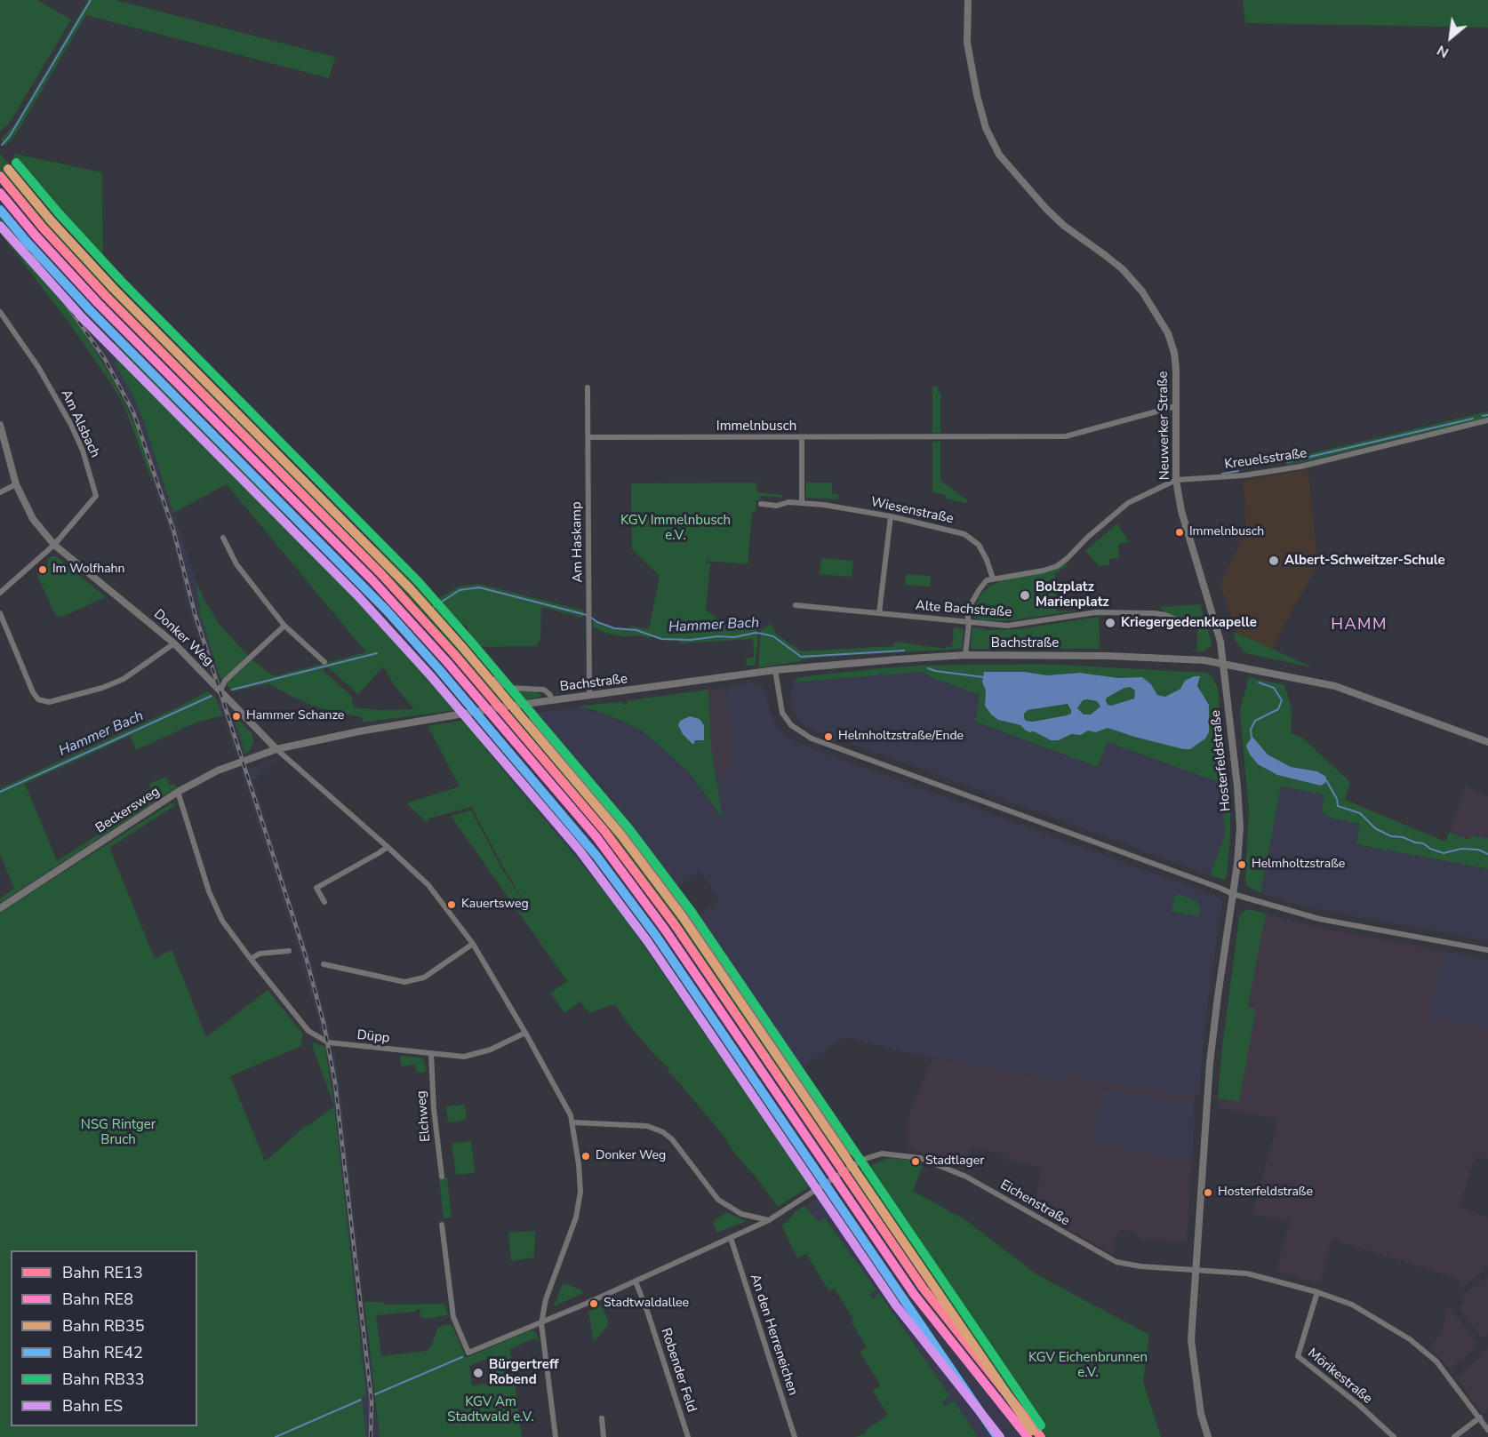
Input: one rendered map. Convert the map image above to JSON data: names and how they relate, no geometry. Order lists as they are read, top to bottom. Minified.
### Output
{"streets":{"street":["Am Alsbach","Neuwerker Straße","Immelnbusch","Kreuelsstraße","Wiesenstraße","Am Haskamp","Alte Bachstraße","Donker Weg","Bachstraße","Hosterfeldstraße","Beckersweg","Düpp","Elchweg","Eichenstraße","An den Herreneichen","Robender Feld","Mörikestraße"]},"crossings":[["Am Alsbach","Donker Weg"],["Neuwerker Straße","Immelnbusch"],["Neuwerker Straße","Kreuelsstraße"],["Neuwerker Straße","Bachstraße"],["Neuwerker Straße","Hosterfeldstraße"],["Immelnbusch","Am Haskamp"],["Kreuelsstraße","Wiesenstraße"],["Am Haskamp","Bachstraße"],["Donker Weg","Bachstraße"],["Donker Weg","Beckersweg"],["Donker Weg","Düpp"],["Bachstraße","Hosterfeldstraße"],["Bachstraße","Beckersweg"],["Hosterfeldstraße","Eichenstraße"],["Beckersweg","Düpp"],["Düpp","Elchweg"],["Eichenstraße","Mörikestraße"]],"districts":["HAMM"],"water":["Hammer Bach"],"parks":["KGV Immelnbusch e.V.","NSG Rintger Bruch","KGV Eichenbrunnen e.V.","KGV Am Stadtwald e.V."],"places":["Immelnbusch","Albert-Schweitzer-Schule","Im Wolfhahn","Bolzplatz Marienplatz","Kriegergedenkkapelle","Hammer Schanze","Helmholtzstraße/Ende","Helmholtzstraße","Kauertsweg","Donker Weg","Stadtlager","Hosterfeldstraße","Stadtwaldallee","Bürgertreff Robend"],"lines":["rail line RB33","rail line RB35","rail line RE13","rail line RE8","rail line RE42","rail line ES"],"legend":["Bahn RE13","Bahn RE8","Bahn RB35","Bahn RE42","Bahn RB33","Bahn ES"],"north":"bottom left"}
